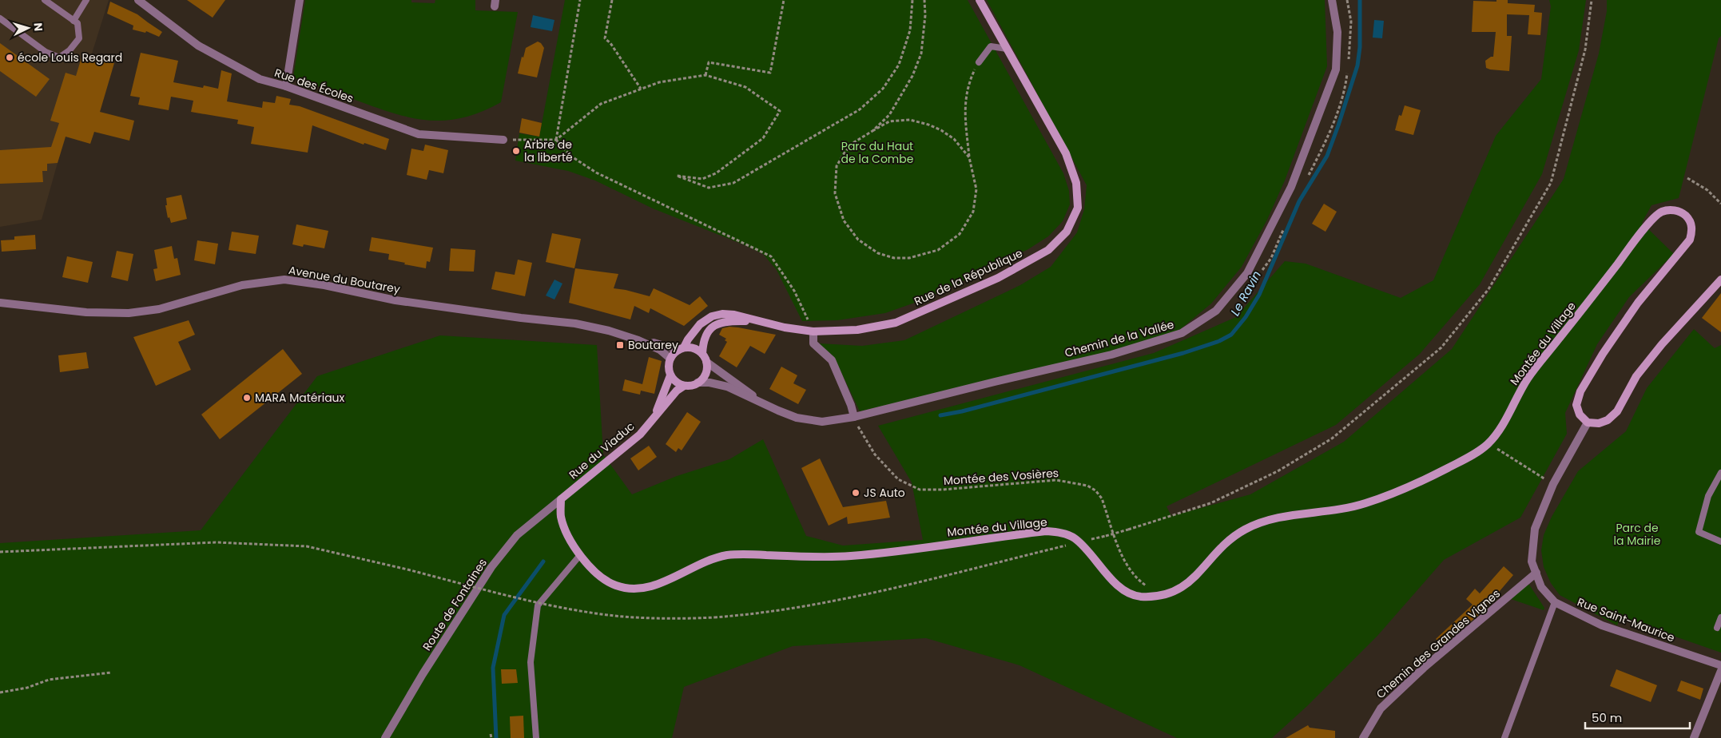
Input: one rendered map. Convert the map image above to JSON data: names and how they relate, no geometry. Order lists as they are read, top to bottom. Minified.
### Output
{"streets":{"main road":["Rue de la République","Montée du Village","Rue du Viaduc"],"street":["Rue des Écoles","Avenue du Boutarey","Chemin de la Vallée","Route de Fontaines","Rue Saint-Maurice","Chemin des Grandes Vignes"],"path":["Montée des Vosières"]},"crossings":[["Rue de la République","Avenue du Boutarey"],["Rue de la République","Rue du Viaduc"],["Avenue du Boutarey","Rue du Viaduc"],["Chemin de la Vallée","Montée des Vosières"],["Montée du Village","Rue du Viaduc"],["Montée du Village","Route de Fontaines"],["Montée du Village","Rue Saint-Maurice"],["Rue du Viaduc","Route de Fontaines"],["Rue Saint-Maurice","Chemin des Grandes Vignes"]],"water":["Le Ravin"],"parks":["Parc du Haut de la Combe","Parc de la Mairie"],"places":{"other":["école Louis Regard","Arbre de la liberté","MARA Matériaux","JS Auto"],"transit":["Boutarey"]},"scale_bar":"50 m","north":"right"}
